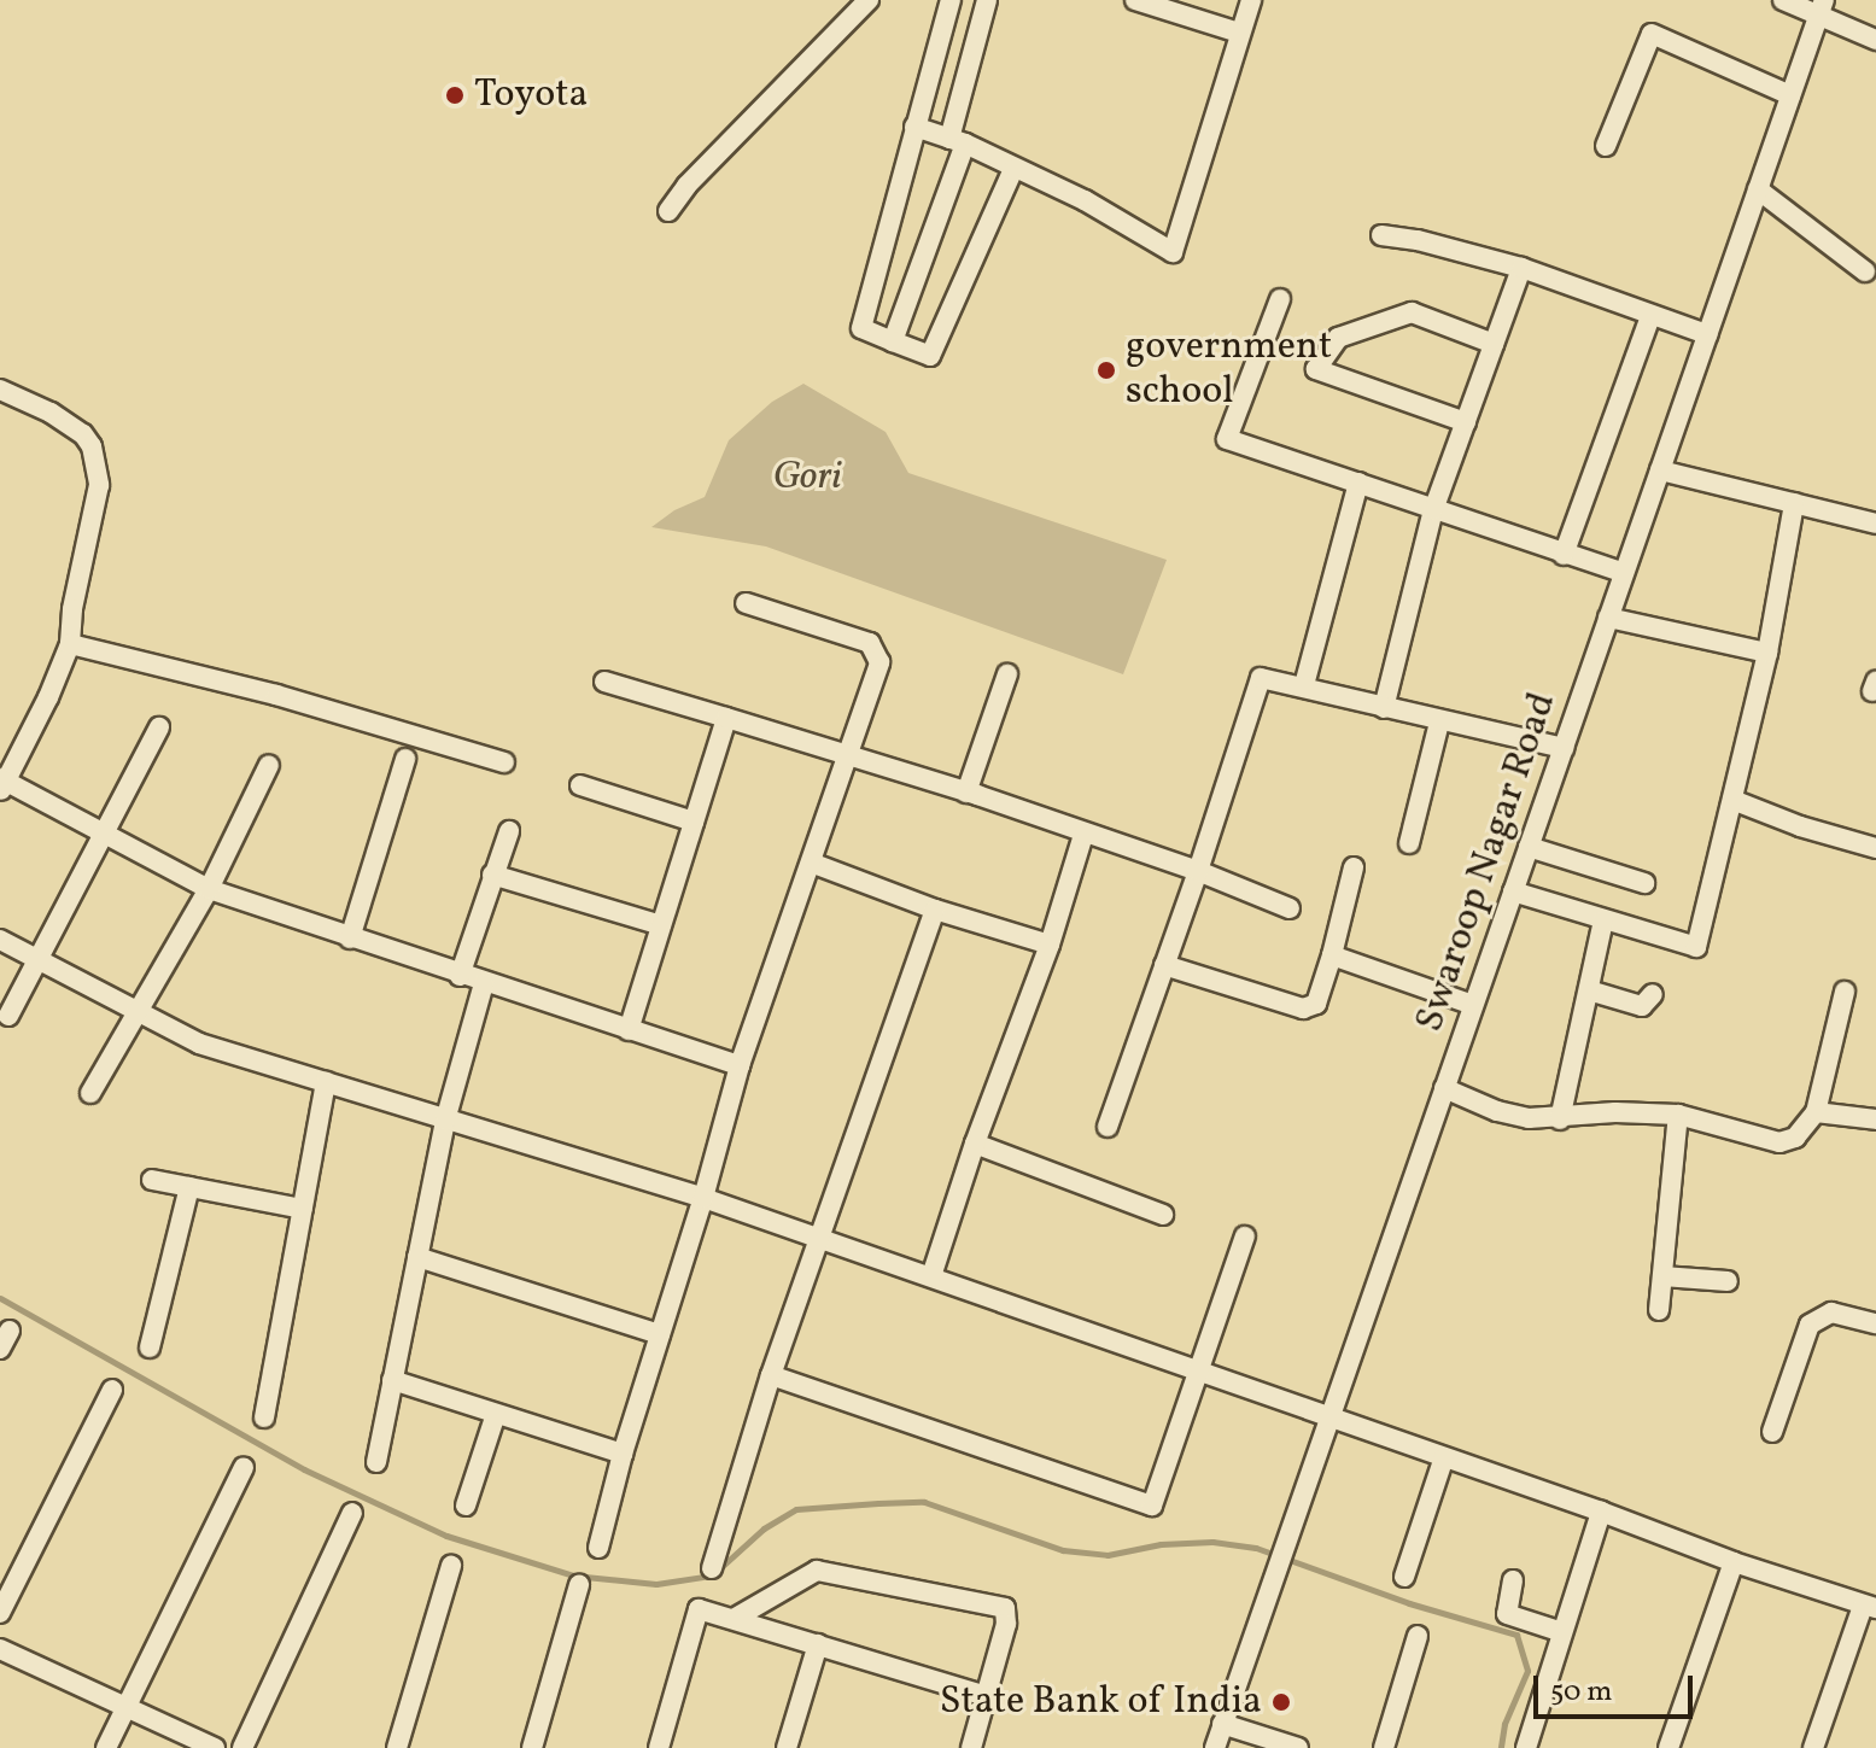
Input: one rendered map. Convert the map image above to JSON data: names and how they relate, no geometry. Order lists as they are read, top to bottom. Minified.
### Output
{"streets":{"street":["Swaroop Nagar Road"]},"parks":["Gori"],"places":["Toyota","government school","State Bank of India"],"scale_bar":"50 m"}
